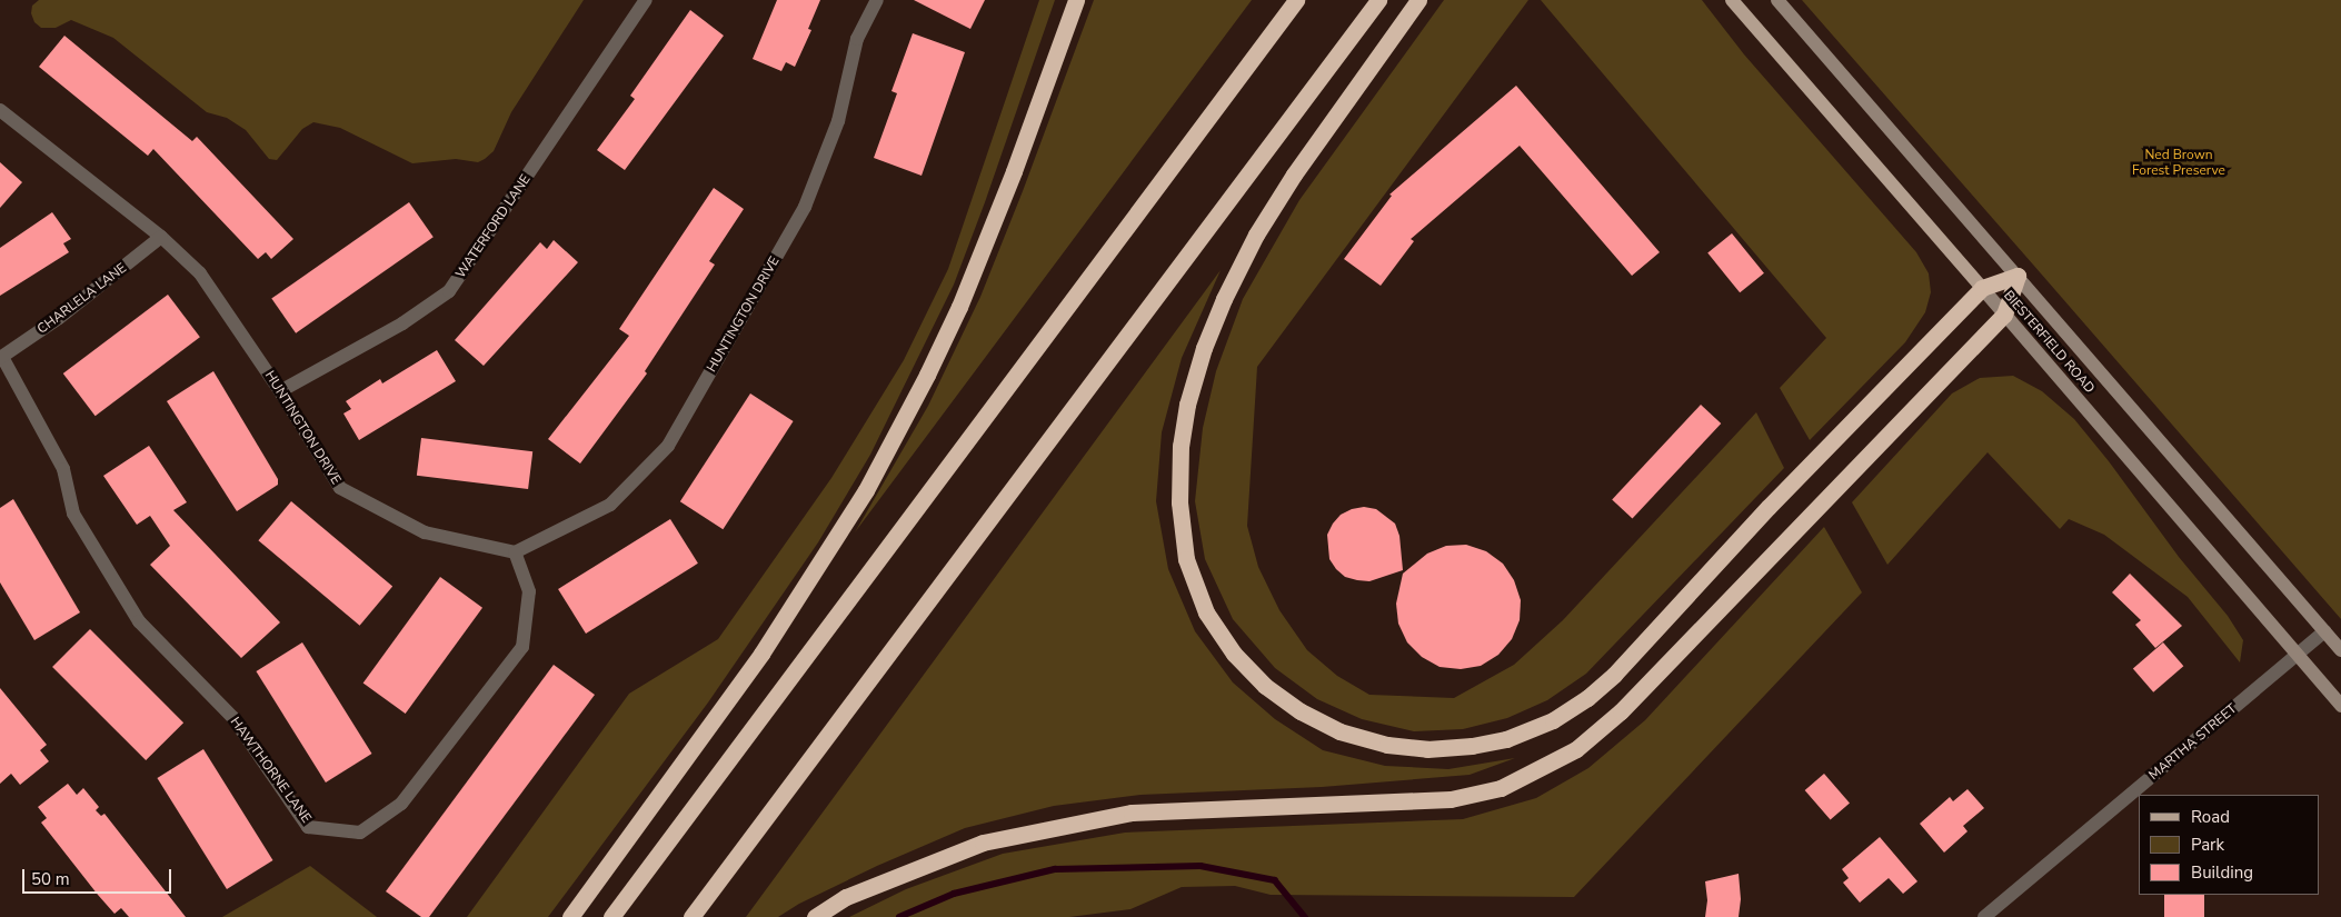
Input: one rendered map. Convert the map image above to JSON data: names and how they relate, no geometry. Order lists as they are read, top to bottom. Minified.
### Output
{"streets":{"main road":["BIESTERFIELD ROAD"],"street":["WATERFORD LANE","CHARLELA LANE","HUNTINGTON DRIVE","MARTHA STREET","HAWTHORNE LANE"]},"crossings":[["WATERFORD LANE","HUNTINGTON DRIVE"],["CHARLELA LANE","HUNTINGTON DRIVE"],["CHARLELA LANE","HAWTHORNE LANE"],["HUNTINGTON DRIVE","HAWTHORNE LANE"],["BIESTERFIELD ROAD","MARTHA STREET"]],"parks":["Ned Brown Forest Preserve"],"legend":["Road","Park","Building"],"scale_bar":"50 m"}
